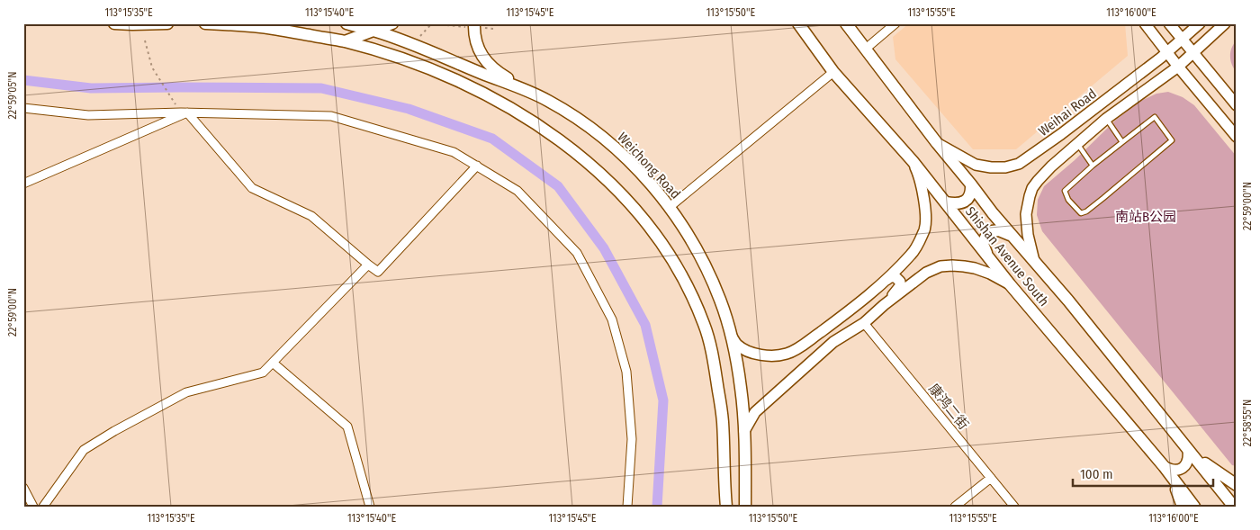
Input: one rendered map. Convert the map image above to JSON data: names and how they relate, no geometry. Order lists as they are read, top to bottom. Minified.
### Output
{"streets":{"main road":["Weichong Road","Shishan Avenue South"],"street":["Weihai Road","康鸿二街"]},"crossings":[["Weihai Road","Shishan Avenue South"]],"parks":["南站B公园"],"scale_bar":"100 m","coordinates":["113°15'35\"E","113°15'40\"E","113°15'45\"E","113°15'50\"E","113°15'55\"E","113°16'00\"E","22°59'05\"N","22°59'00\"N","22°58'55\"N"]}
